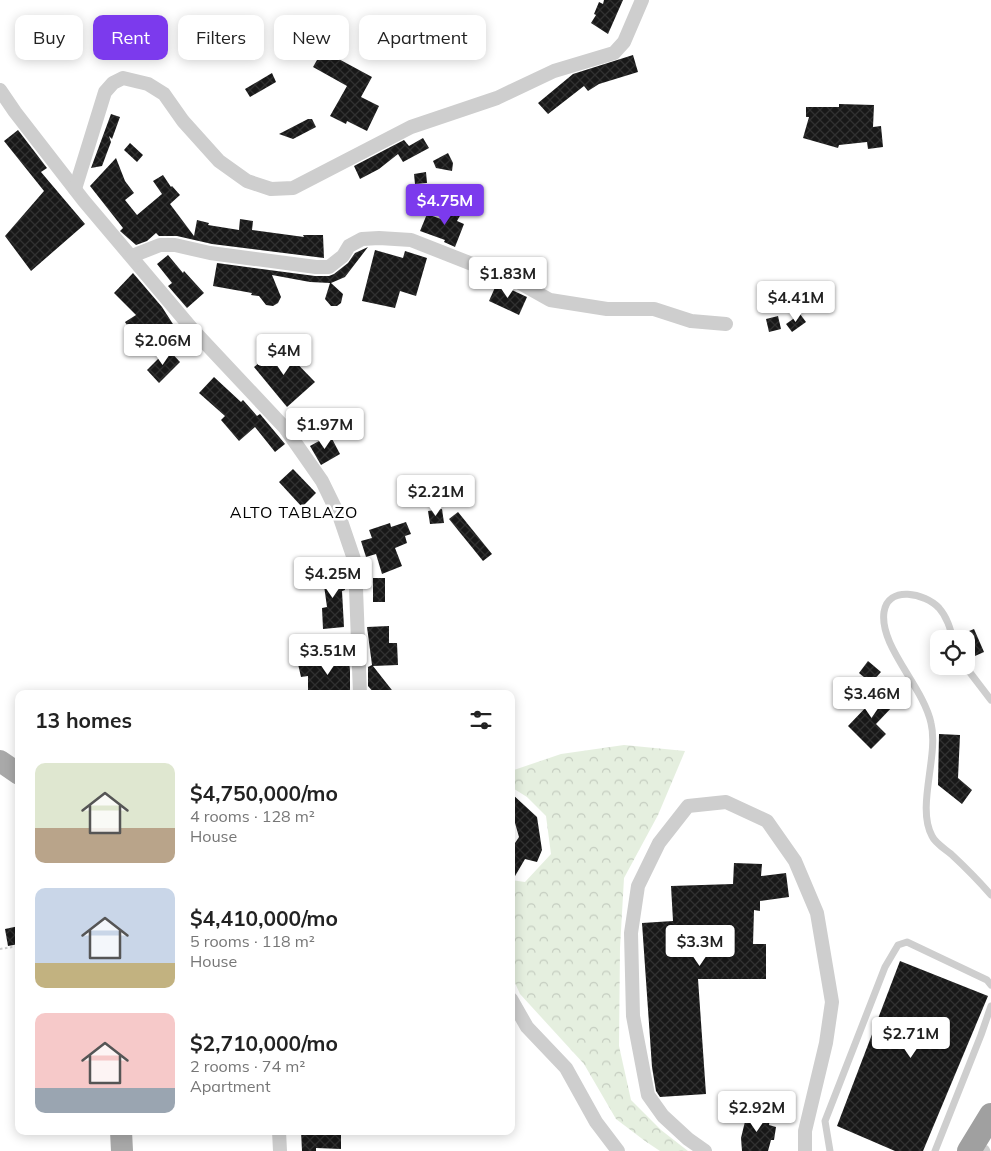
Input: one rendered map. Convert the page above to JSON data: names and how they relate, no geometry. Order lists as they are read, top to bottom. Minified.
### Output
{"districts":["ALTO TABLAZO"],"page":{"chip":["Buy","Rent","Filters","New","Apartment"],"price":["$4.75M","$1.83M","$4.41M","$2.06M","$4M","$1.97M","$2.21M","$4.25M","$3.51M","$3.46M","$3.3M","$2.71M","$2.92M"],"heading":"13 homes","list":[{"name":"$4,750,000/mo","note":"4 rooms · 128 m² · House"},{"name":"$4,410,000/mo","note":"5 rooms · 118 m² · House"},{"name":"$2,710,000/mo","note":"2 rooms · 74 m² · Apartment"}]}}
